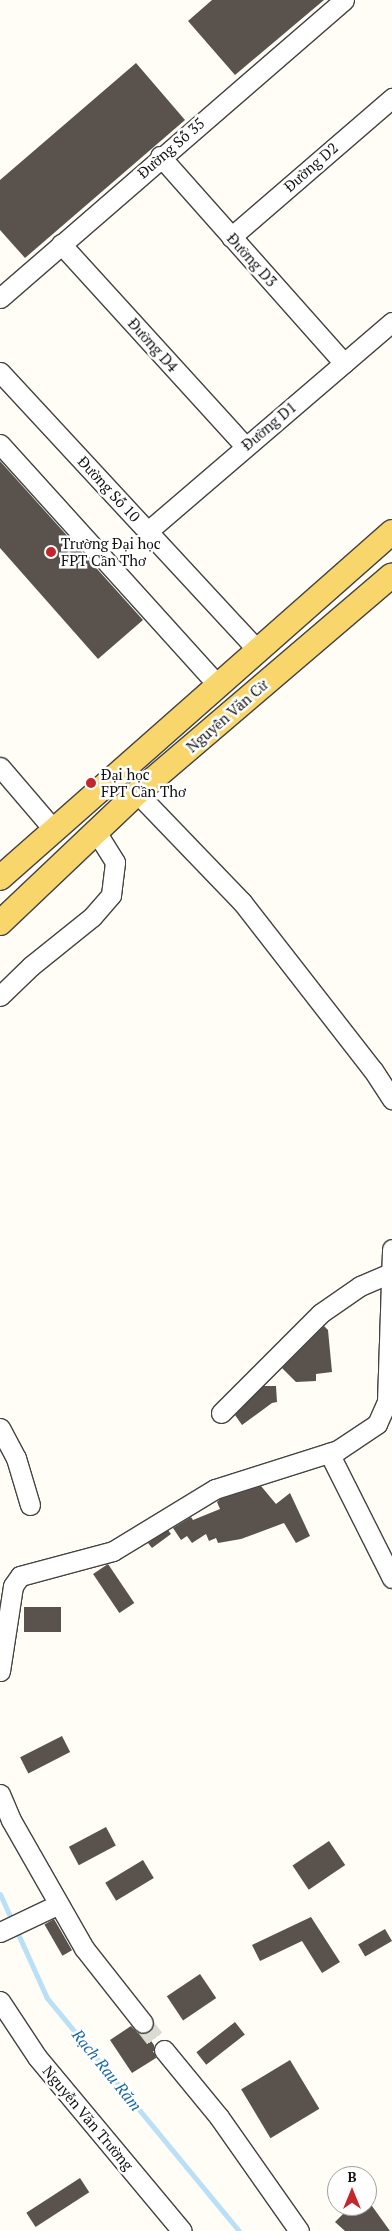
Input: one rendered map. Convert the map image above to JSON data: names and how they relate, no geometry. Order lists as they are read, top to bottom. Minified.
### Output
{"streets":{"main road":["Nguyễn Văn Cừ"],"street":["Đường Số 35","Đường D2","Đường D3","Đường D4","Đường D1","Đường Số 10","Nguyễn Văn Trường"]},"crossings":[["Đường Số 35","Đường D3"],["Đường Số 35","Đường D4"],["Đường D2","Đường D3"],["Đường D3","Đường D1"],["Đường D4","Đường D1"],["Đường D1","Đường Số 10"],["Đường Số 10","Nguyễn Văn Cừ"]],"water":["Rạch Rau Răm"],"places":["Trường Đại học FPT Cần Thơ","Đại học FPT Cần Thơ"],"north":"top"}
